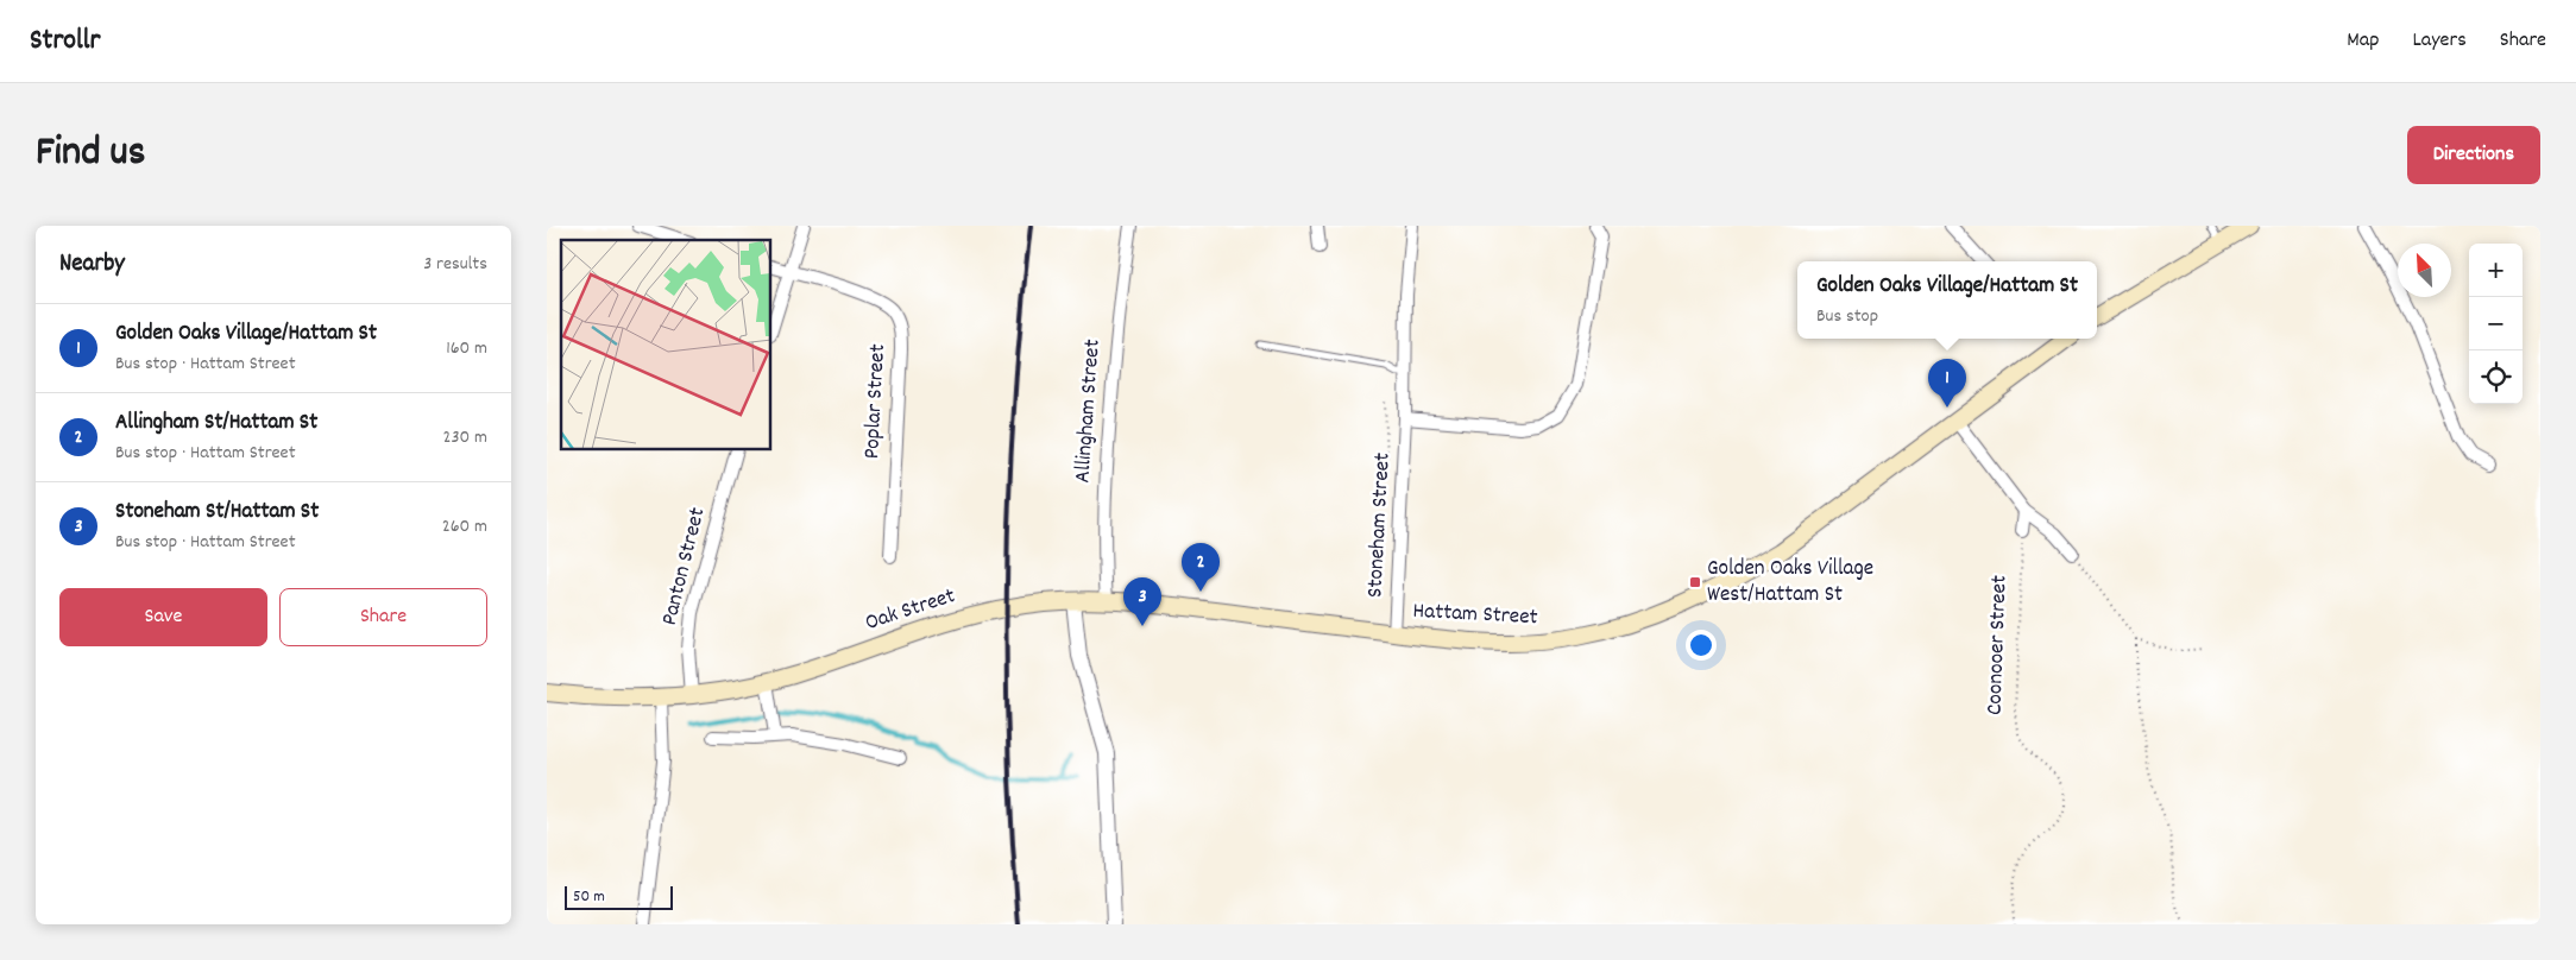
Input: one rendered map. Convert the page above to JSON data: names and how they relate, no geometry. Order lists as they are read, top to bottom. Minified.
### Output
{"streets":{"main road":["Oak Street","Hattam Street"],"street":["Poplar Street","Allingham Street","Stoneham Street","Panton Street"],"path":["Coonooer Street"]},"crossings":[["Allingham Street","Hattam Street"],["Stoneham Street","Hattam Street"],["Panton Street","Oak Street"],["Oak Street","Hattam Street"]],"places":{"transit":["Golden Oaks Village West/Hattam St"]},"scale_bar":"50 m","north":"top left","page":{"header":"Strollr","nav":["Map","Layers","Share"],"title":"Find us","buttons":["Directions",["Save","Share"]],"heading":["Nearby","3 results"],"map_buttons":["+","−"],"popup":["Golden Oaks Village/Hattam St","Bus stop"],"list":[{"mark":"1","name":"Golden Oaks Village/Hattam St","note":"Bus stop · Hattam Street","value":"160 m"},{"mark":"2","name":"Allingham St/Hattam St","note":"Bus stop · Hattam Street","value":"230 m"},{"mark":"3","name":"Stoneham St/Hattam St","note":"Bus stop · Hattam Street","value":"260 m"}],"pins":["1","2","3"],"scale":"50 m"}}
